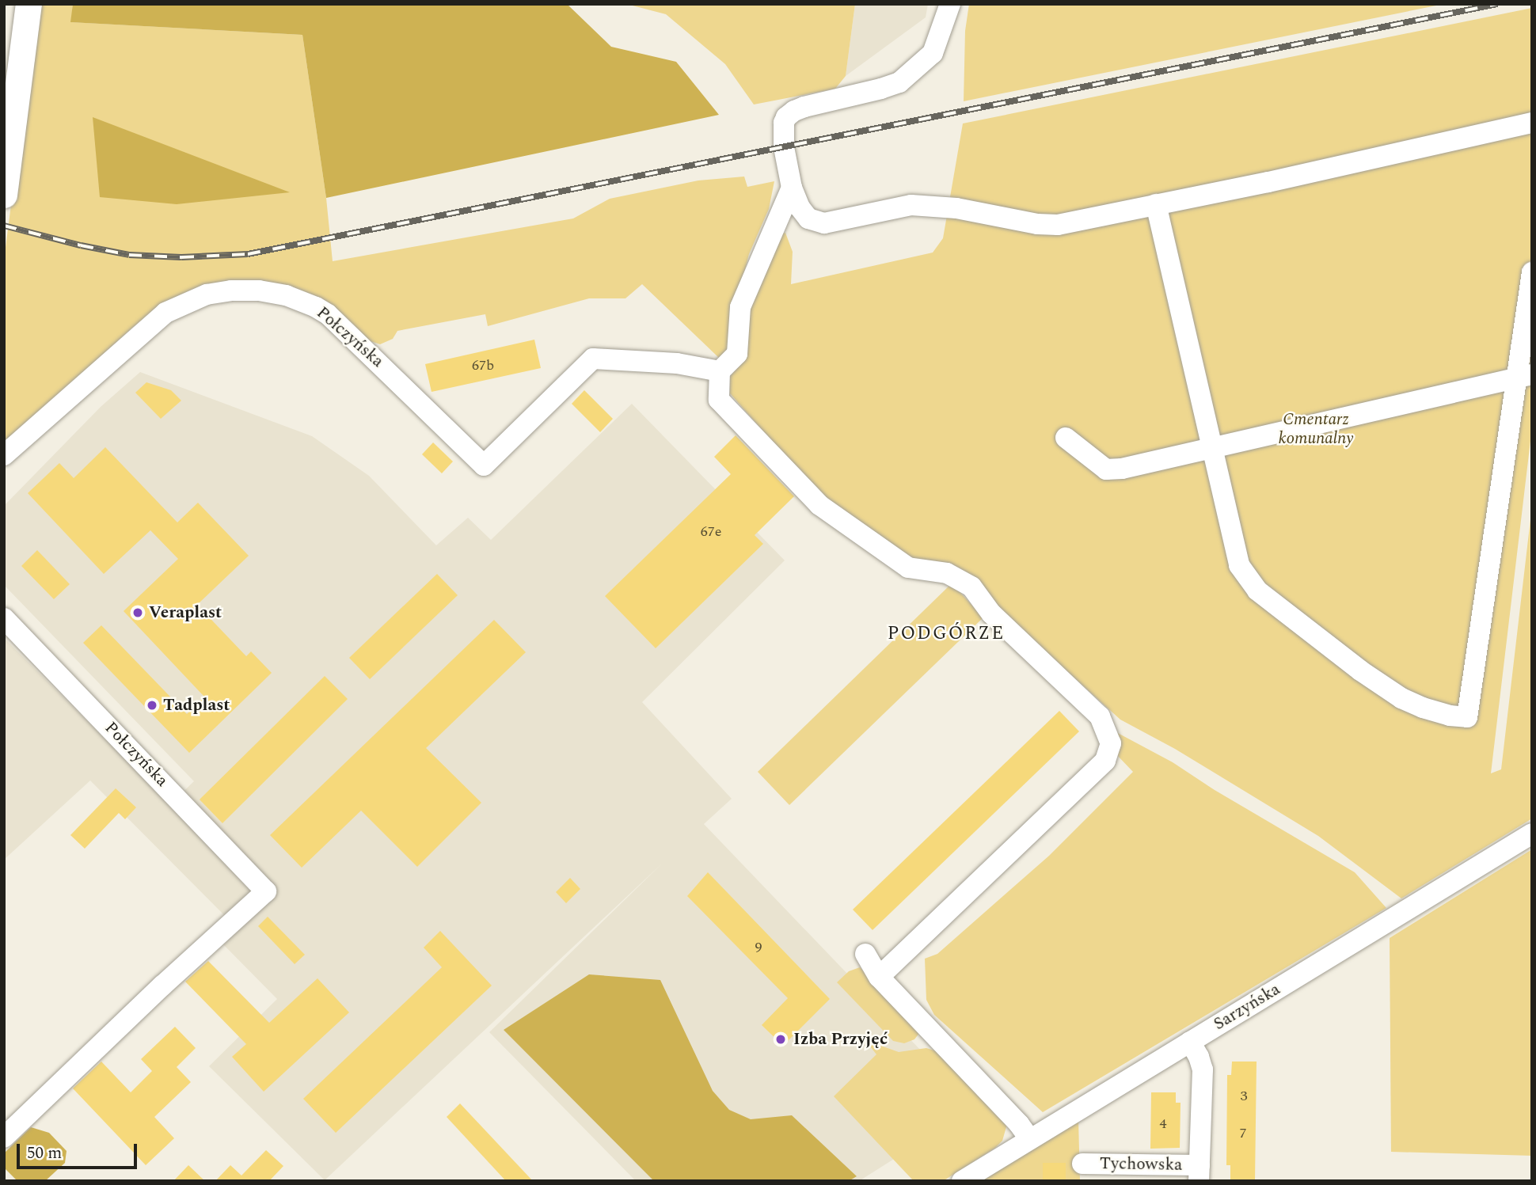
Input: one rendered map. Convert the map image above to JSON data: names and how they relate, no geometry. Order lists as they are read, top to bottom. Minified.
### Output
{"streets":{"street":["Połczyńska","Sarzyńska","Tychowska"]},"crossings":[["Sarzyńska","Tychowska"]],"districts":["PODGÓRZE"],"parks":["Cmentarz komunalny"],"places":["Veraplast","Tadplast","Izba Przyjęć"],"house_numbers":["67b","67e","9","3","4","7"],"scale_bar":"50 m"}
